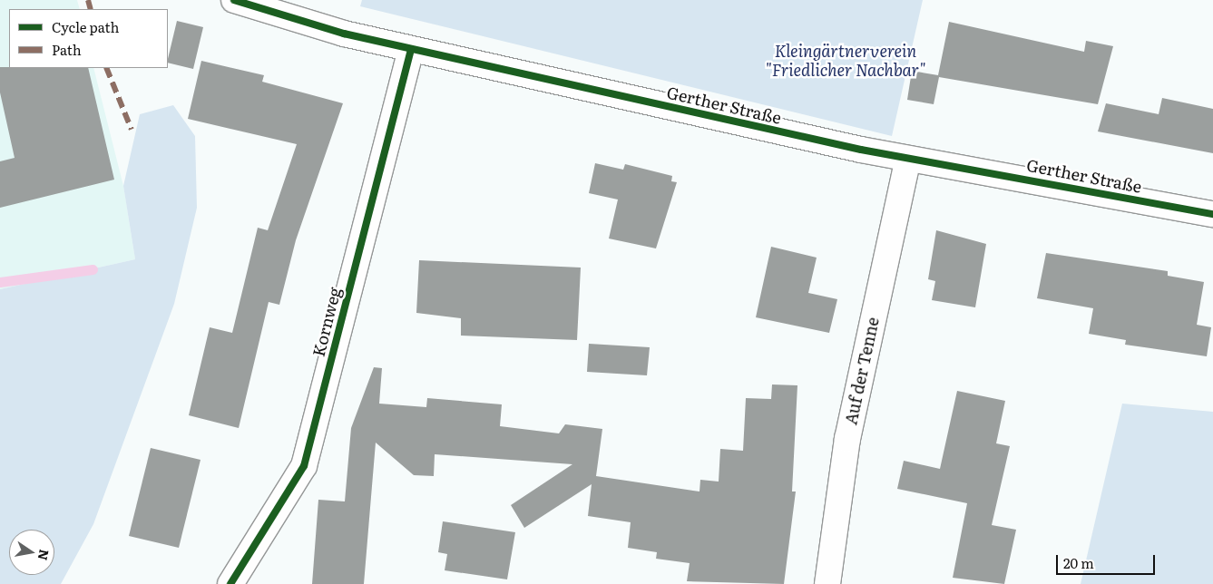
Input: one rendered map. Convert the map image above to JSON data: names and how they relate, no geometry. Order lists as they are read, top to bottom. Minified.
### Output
{"streets":{"street":["Gerther Straße","Kornweg","Auf der Tenne"]},"crossings":[["Gerther Straße","Kornweg"],["Gerther Straße","Auf der Tenne"]],"parks":["Kleingärtnerverein \"Friedlicher Nachbar\""],"legend":["Cycle path","Path"],"scale_bar":"20 m","north":"right"}
